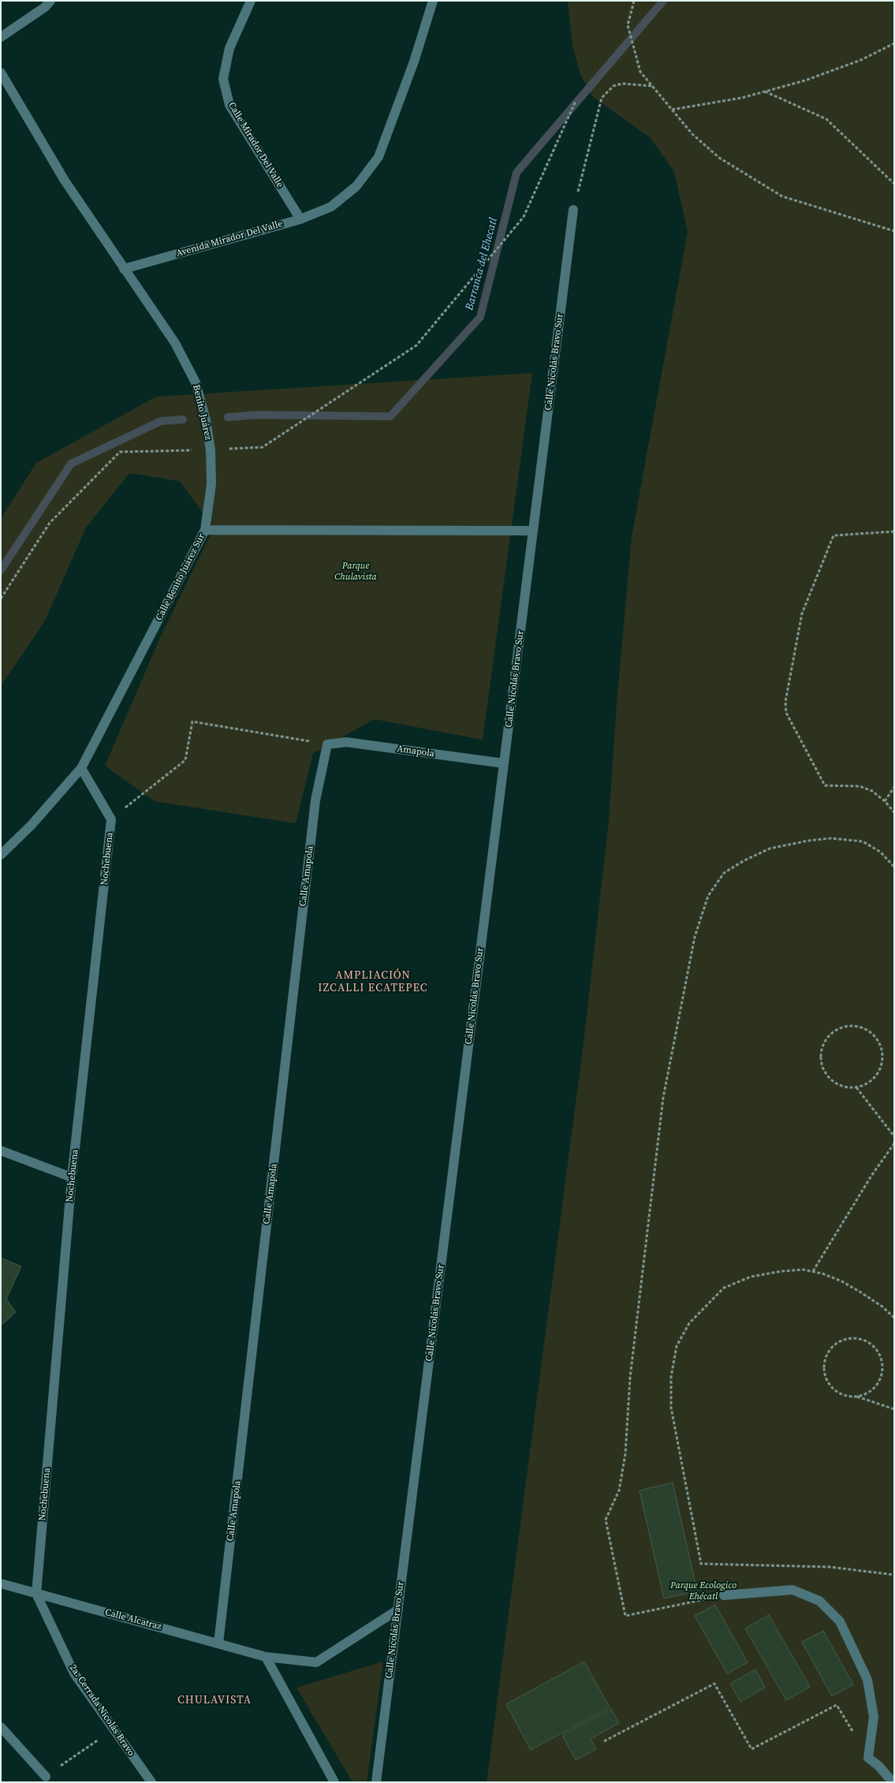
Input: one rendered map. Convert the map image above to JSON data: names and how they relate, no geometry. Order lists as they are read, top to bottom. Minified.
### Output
{"streets":{"street":["Calle Mirador Del Valle","Avenida Mirador Del Valle","Calle Nicolás Bravo Sur","Benito Juárez","Calle Benito Juárez Sur","Amapola","Nochebuena","Calle Amapola","Calle Alcatraz","2a. Cerrada Nicolás Bravo"]},"crossings":[["Calle Mirador Del Valle","Avenida Mirador Del Valle"],["Avenida Mirador Del Valle","Benito Juárez"],["Calle Nicolás Bravo Sur","Calle Benito Juárez Sur"],["Calle Nicolás Bravo Sur","Amapola"],["Calle Nicolás Bravo Sur","Calle Alcatraz"],["Benito Juárez","Calle Benito Juárez Sur"],["Calle Benito Juárez Sur","Nochebuena"],["Amapola","Calle Amapola"],["Nochebuena","Calle Alcatraz"],["Nochebuena","2a. Cerrada Nicolás Bravo"],["Calle Amapola","Calle Alcatraz"],["Calle Alcatraz","2a. Cerrada Nicolás Bravo"]],"districts":["AMPLIACIÓN IZCALLI ECATEPEC","CHULAVISTA"],"water":["Barranca del Ehecatl"],"parks":["Parque Chulavista","Parque Ecologico Ehécatl"]}
